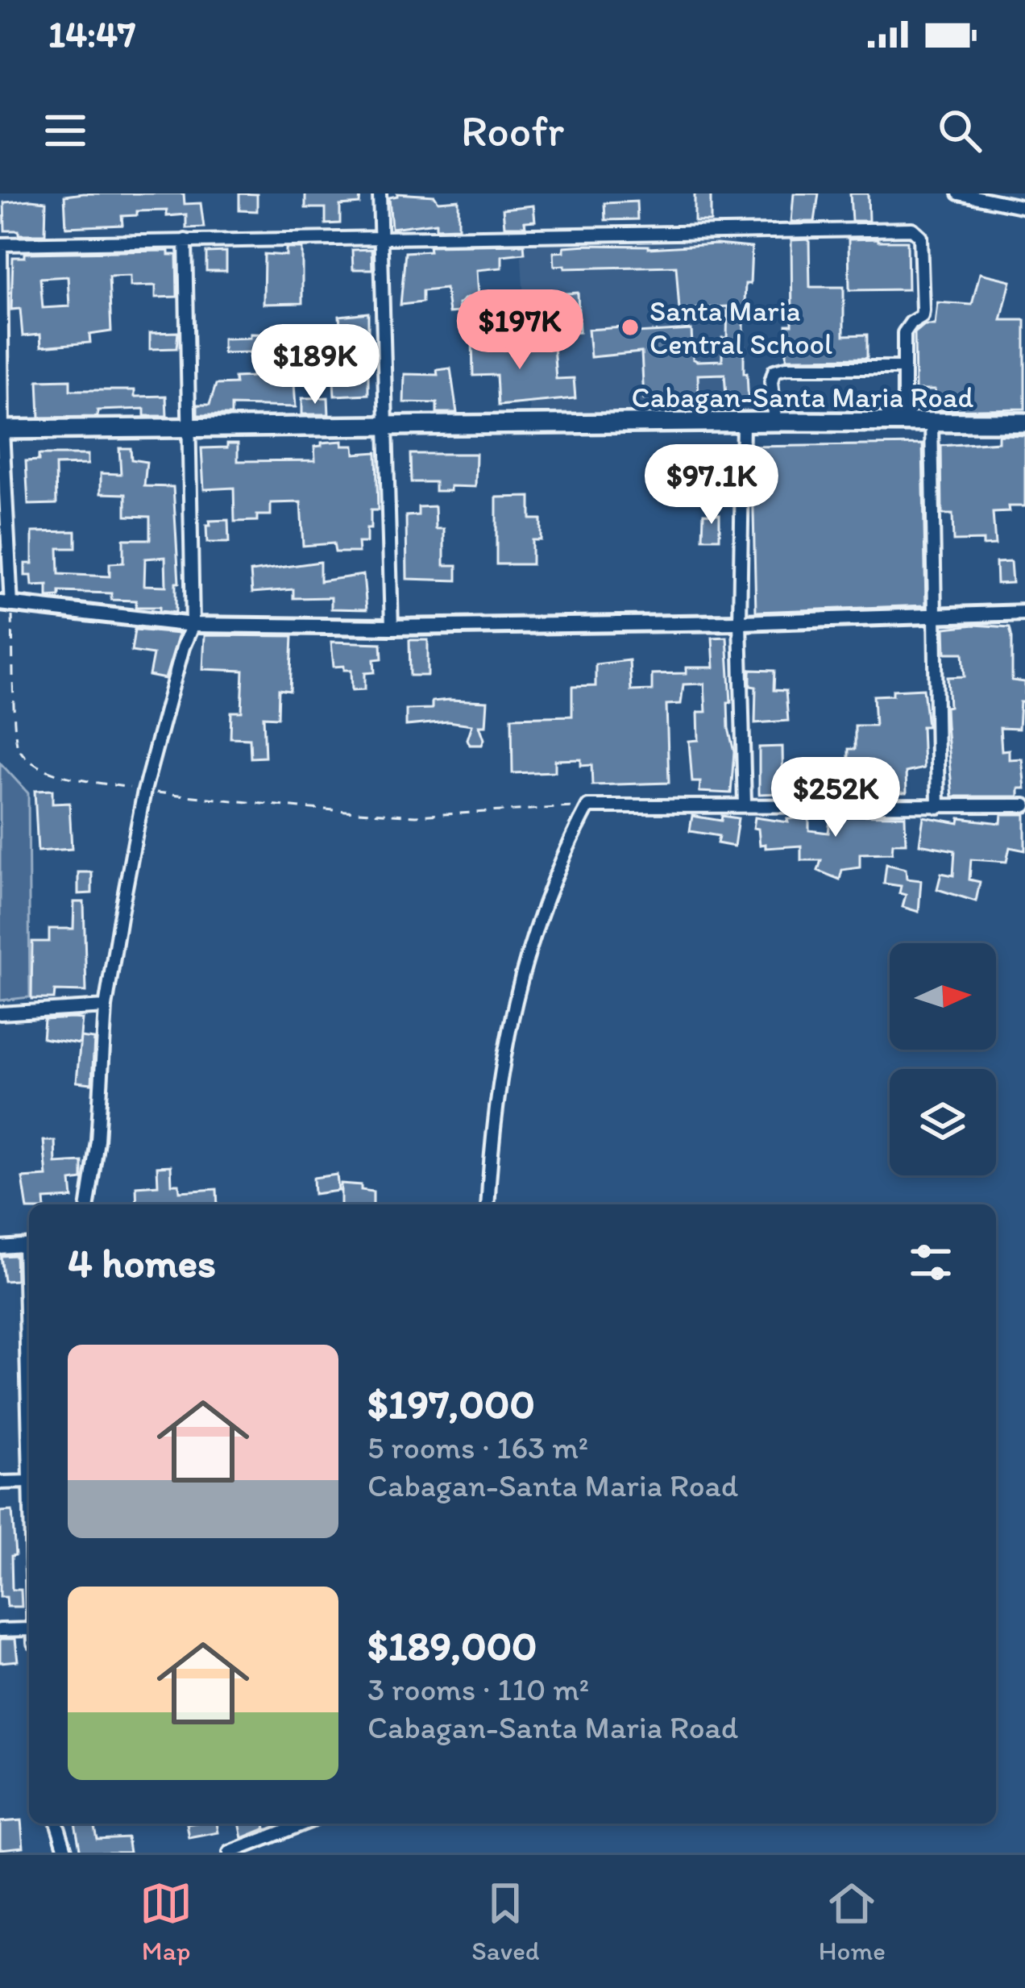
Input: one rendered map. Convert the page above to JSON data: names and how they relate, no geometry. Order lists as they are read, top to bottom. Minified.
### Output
{"streets":{"main road":["Cabagan-Santa Maria Road"]},"places":["Santa Maria Central School"],"north":"right","page":{"status":"14:47","header":"Roofr","price":["$197K","$189K","$97.1K","$252K"],"heading":"4 homes","list":[{"name":"$197,000","note":"5 rooms · 163 m² · Cabagan-Santa Maria Road"},{"name":"$189,000","note":"3 rooms · 110 m² · Cabagan-Santa Maria Road"}],"tabs":["Map","Saved","Home"]}}
